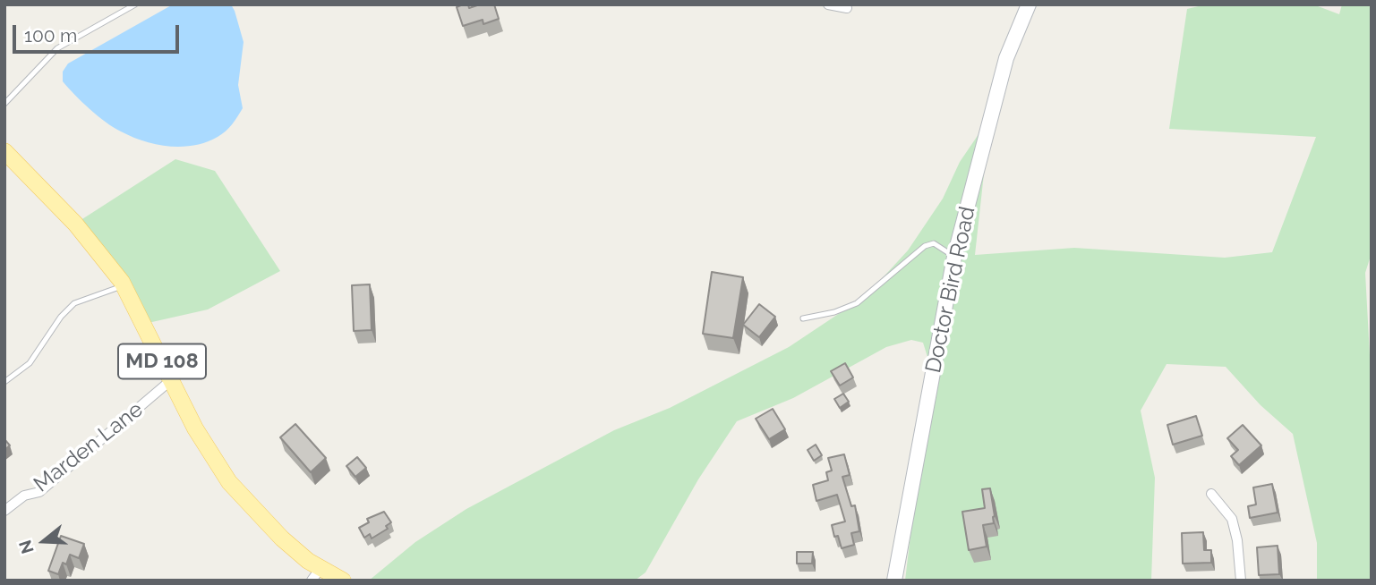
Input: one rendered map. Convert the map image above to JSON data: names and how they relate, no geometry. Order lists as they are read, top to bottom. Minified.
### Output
{"streets":{"main road":["Doctor Bird Road","MD 108"],"street":["Marden Lane"]},"crossings":[["MD 108","Marden Lane"]],"scale_bar":"100 m","north":"left"}
